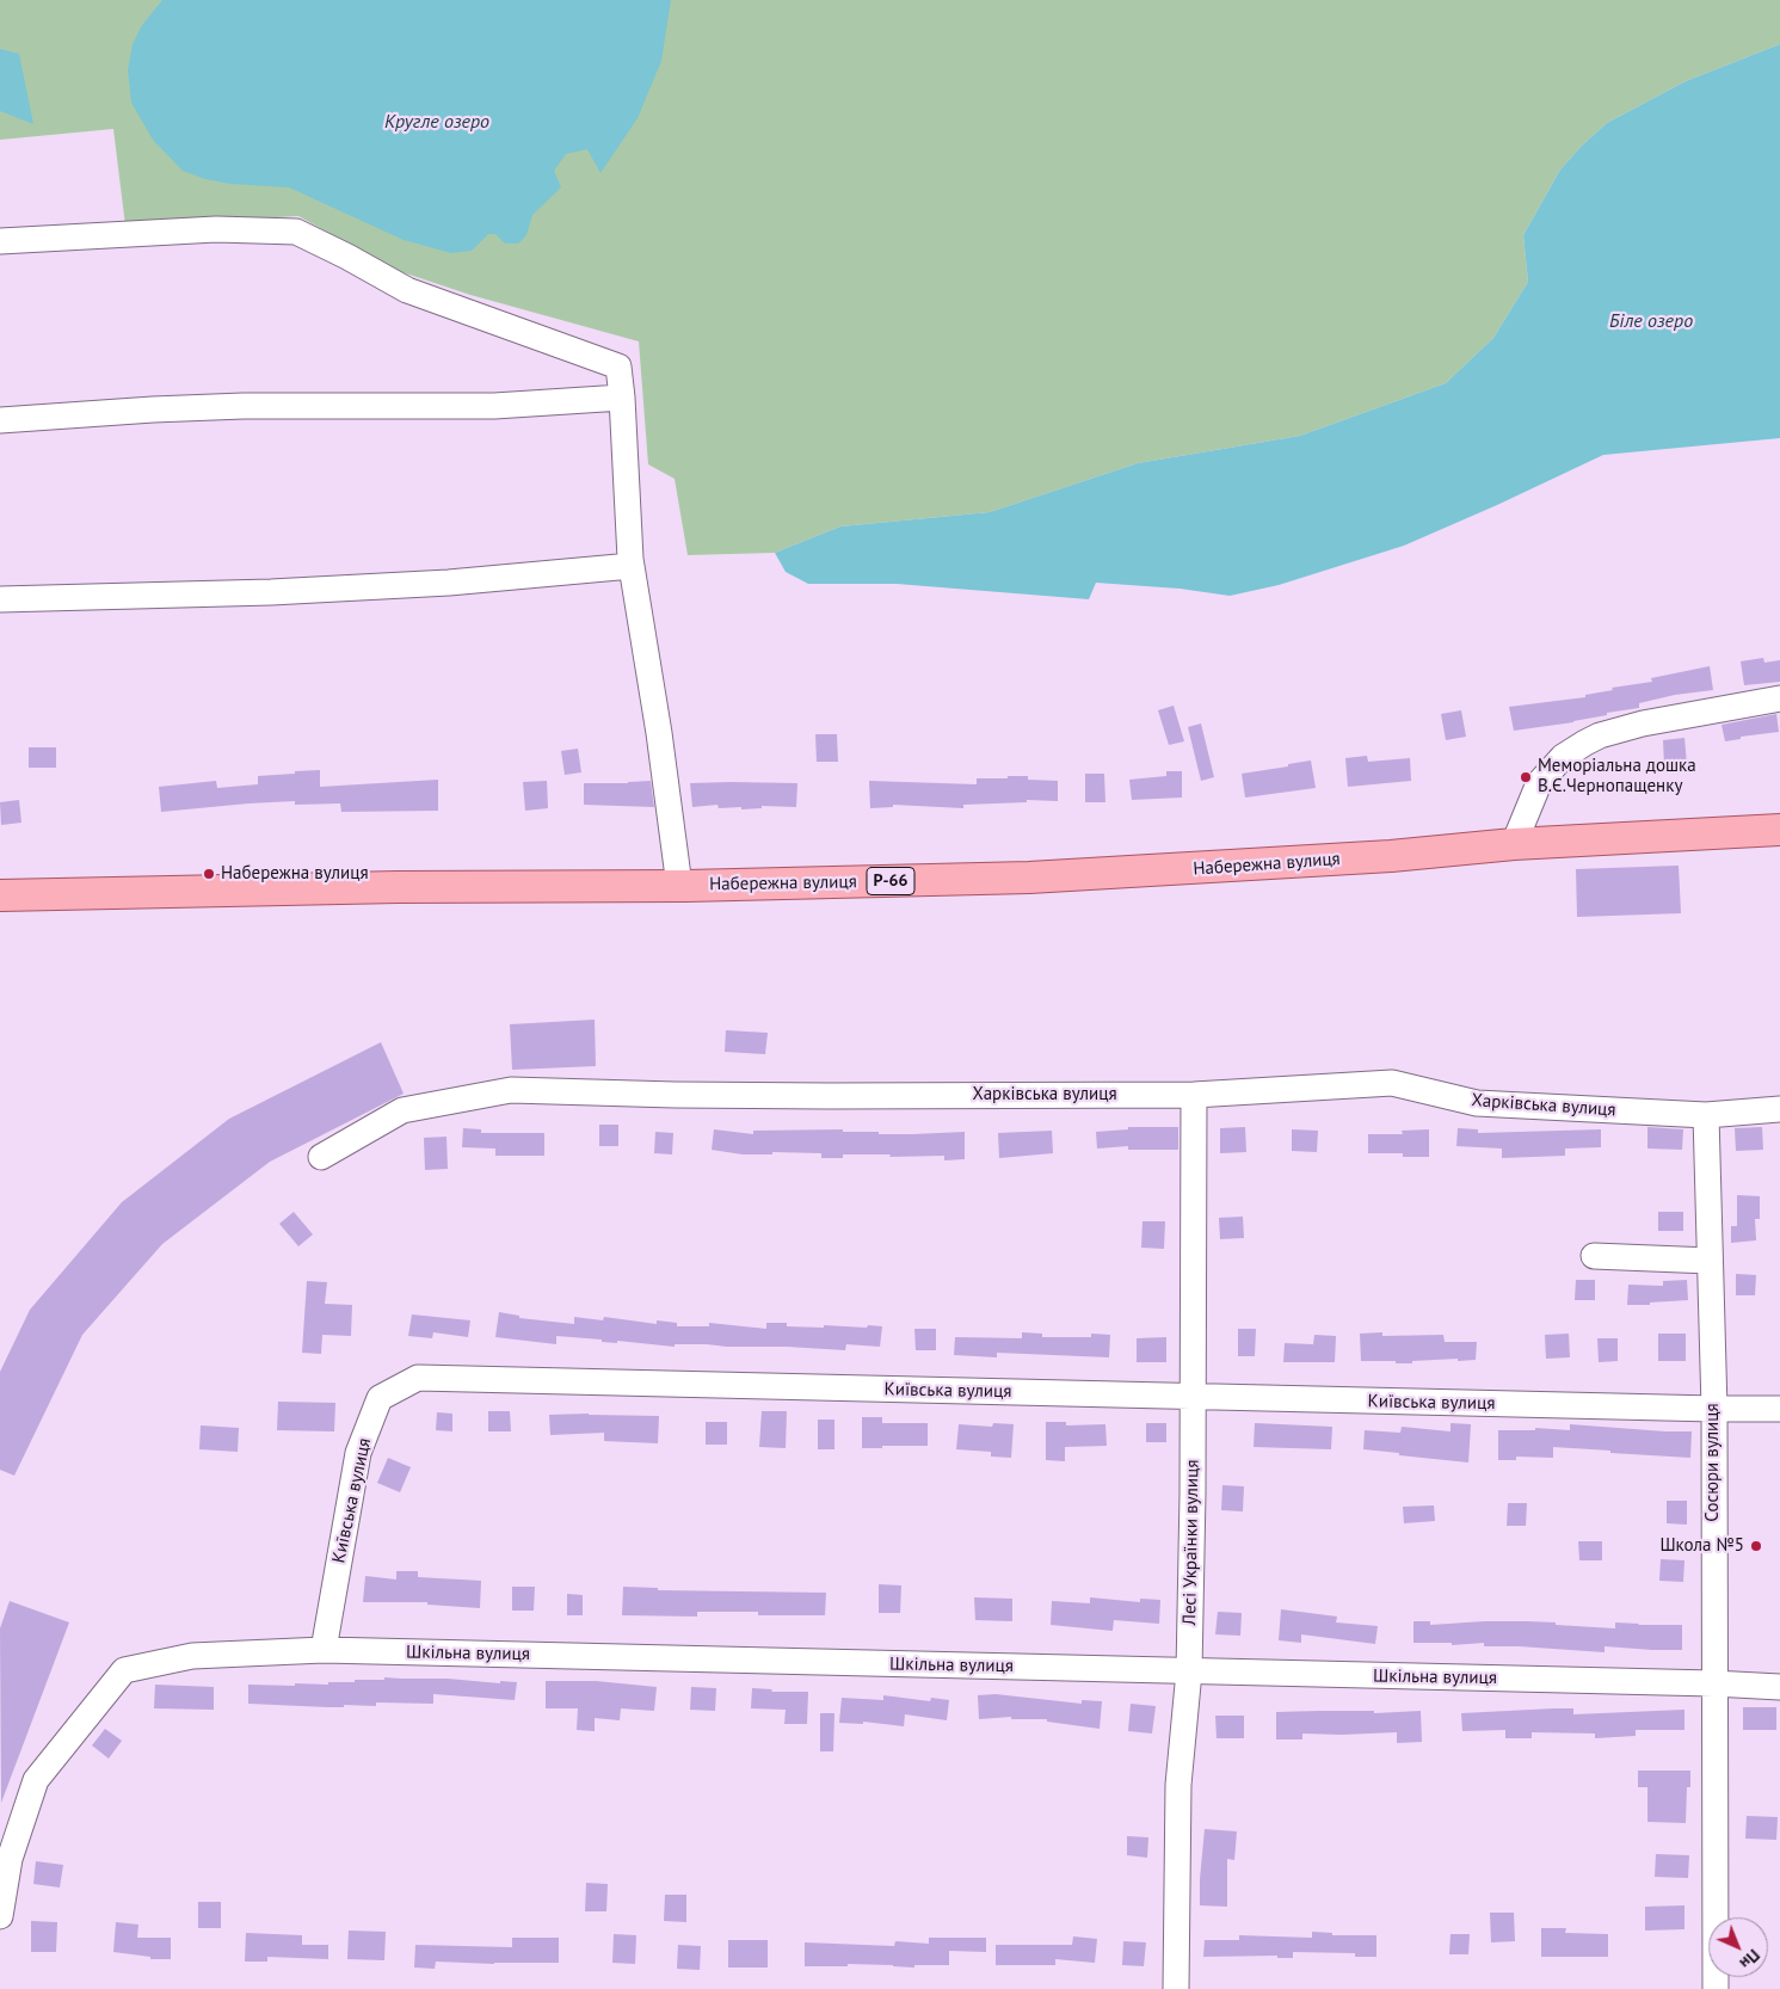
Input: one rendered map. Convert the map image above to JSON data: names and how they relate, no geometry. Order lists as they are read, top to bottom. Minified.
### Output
{"streets":{"main road":["Набережна вулиця","Р-66"],"street":["Харківська вулиця","Київська вулиця","Сосюри вулиця","Лесі Українки вулиця","Шкільна вулиця"]},"crossings":[["Харківська вулиця","Сосюри вулиця"],["Харківська вулиця","Лесі Українки вулиця"],["Київська вулиця","Сосюри вулиця"],["Київська вулиця","Лесі Українки вулиця"],["Київська вулиця","Шкільна вулиця"],["Сосюри вулиця","Шкільна вулиця"],["Лесі Українки вулиця","Шкільна вулиця"]],"water":["Кругле озеро","Біле озеро"],"places":["Меморіальна дошка В.Є.Чернопащенку","Набережна вулиця","Школа №5"],"north":"bottom right"}
